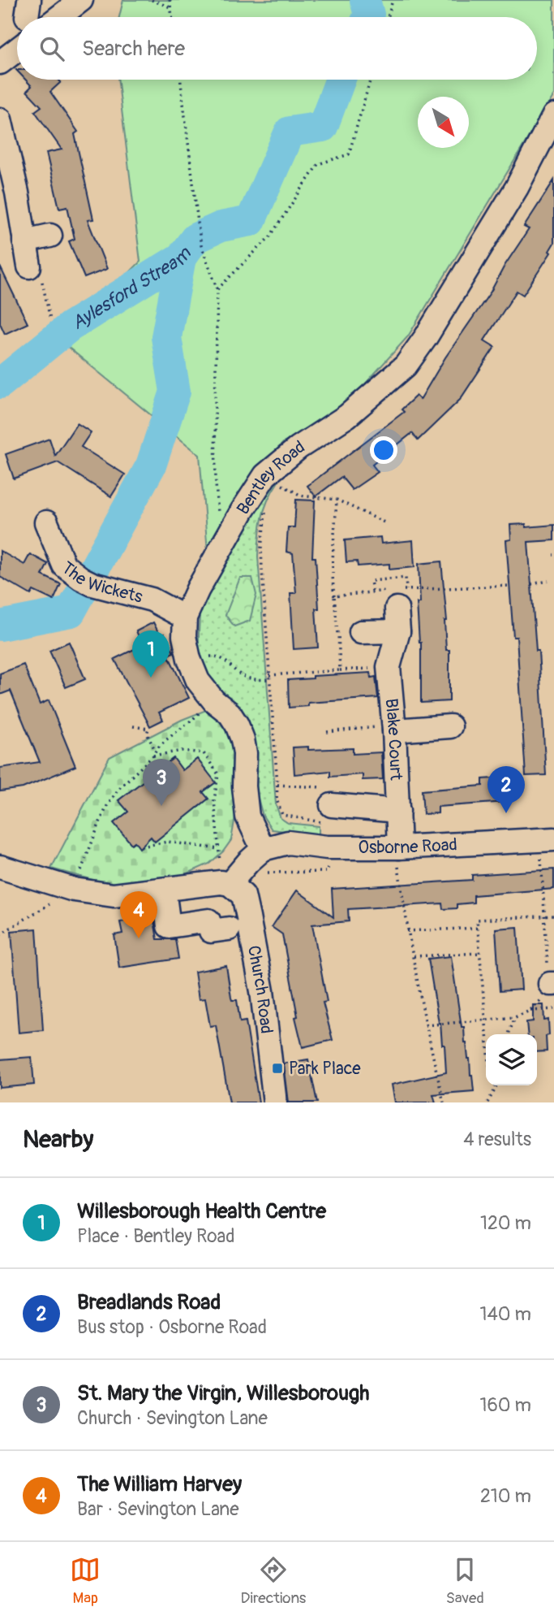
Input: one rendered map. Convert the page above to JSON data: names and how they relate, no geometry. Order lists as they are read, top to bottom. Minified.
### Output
{"streets":{"street":["Bentley Road","The Wickets","Blake Court","Osborne Road","Church Road"]},"crossings":[["Bentley Road","The Wickets"],["Bentley Road","Osborne Road"],["Blake Court","Osborne Road"]],"water":["Aylesford Stream"],"places":{"transit":["Park Place"]},"north":"bottom right","page":{"search":"Search here","pins":["1","3","2","4"],"heading":["Nearby","4 results"],"list":[{"mark":"1","name":"Willesborough Health Centre","note":"Place · Bentley Road","value":"120 m"},{"mark":"2","name":"Breadlands Road","note":"Bus stop · Osborne Road","value":"140 m"},{"mark":"3","name":"St. Mary the Virgin, Willesborough","note":"Church · Sevington Lane","value":"160 m"},{"mark":"4","name":"The William Harvey","note":"Bar · Sevington Lane","value":"210 m"}],"nav":["Map","Directions","Saved"]}}
